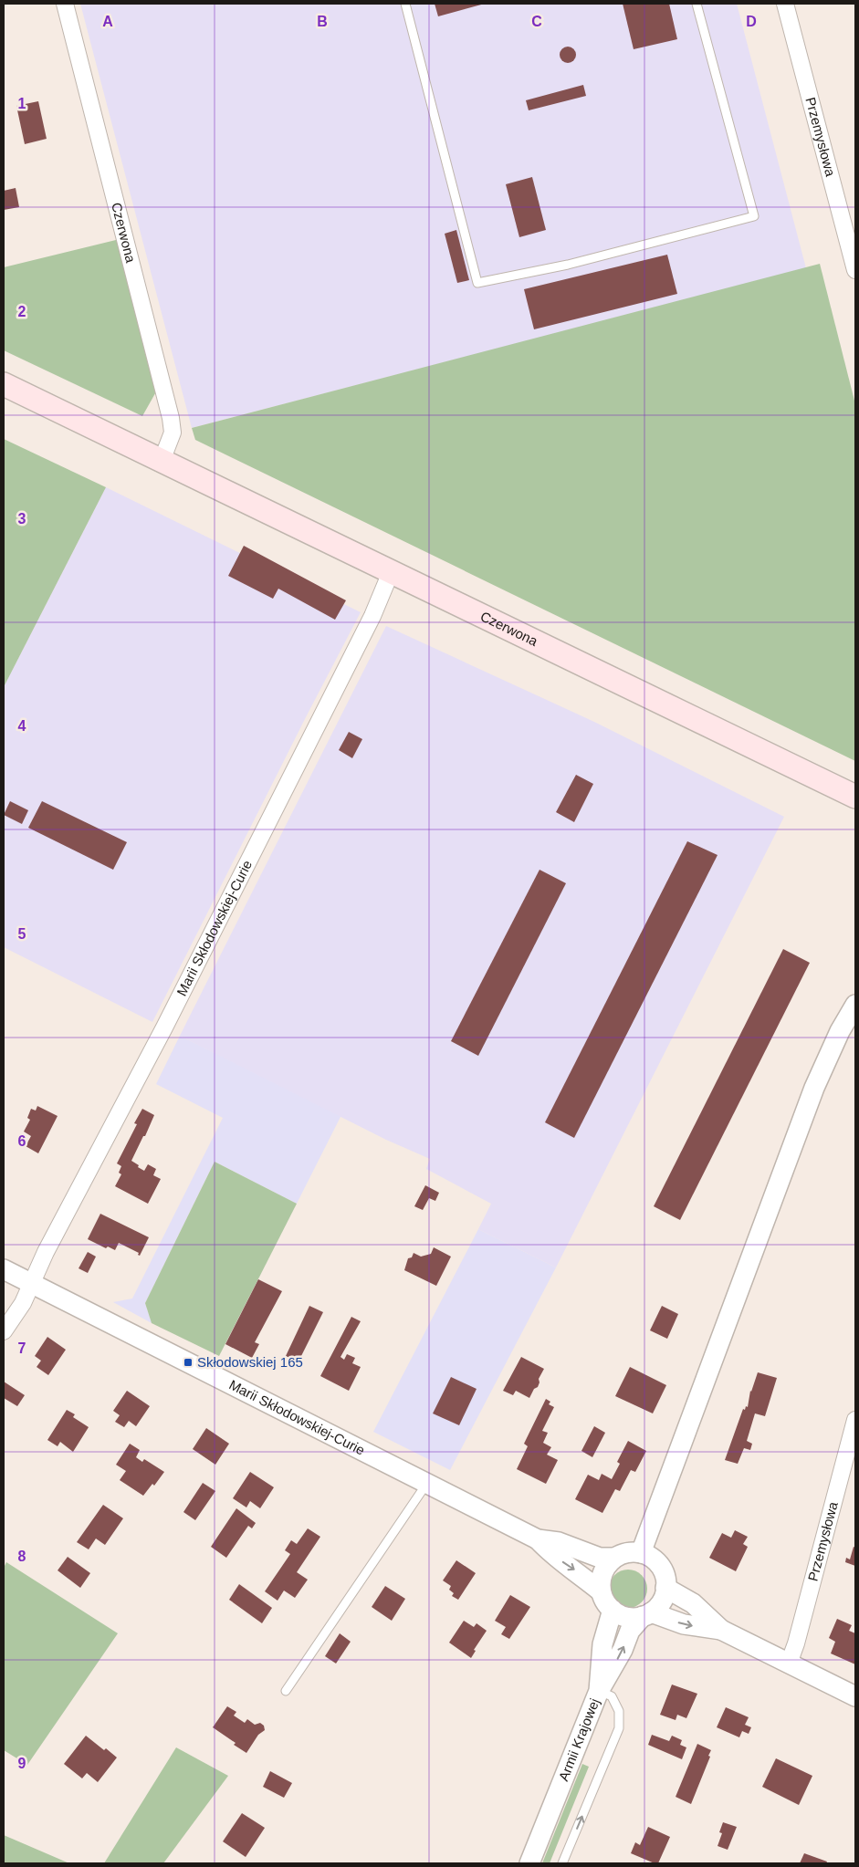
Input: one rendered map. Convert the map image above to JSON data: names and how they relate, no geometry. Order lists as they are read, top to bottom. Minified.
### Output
{"streets":{"main road":["Czerwona"],"street":["Przemysłowa","Marii Skłodowskiej-Curie","Armii Krajowej"]},"crossings":[["Czerwona","Marii Skłodowskiej-Curie"],["Marii Skłodowskiej-Curie","Armii Krajowej"]],"places":{"transit":["Skłodowskiej 165"]},"grid":{"columns":["A","B","C","D"],"rows":["1","2","3","4","5","6","7","8","9"]}}
